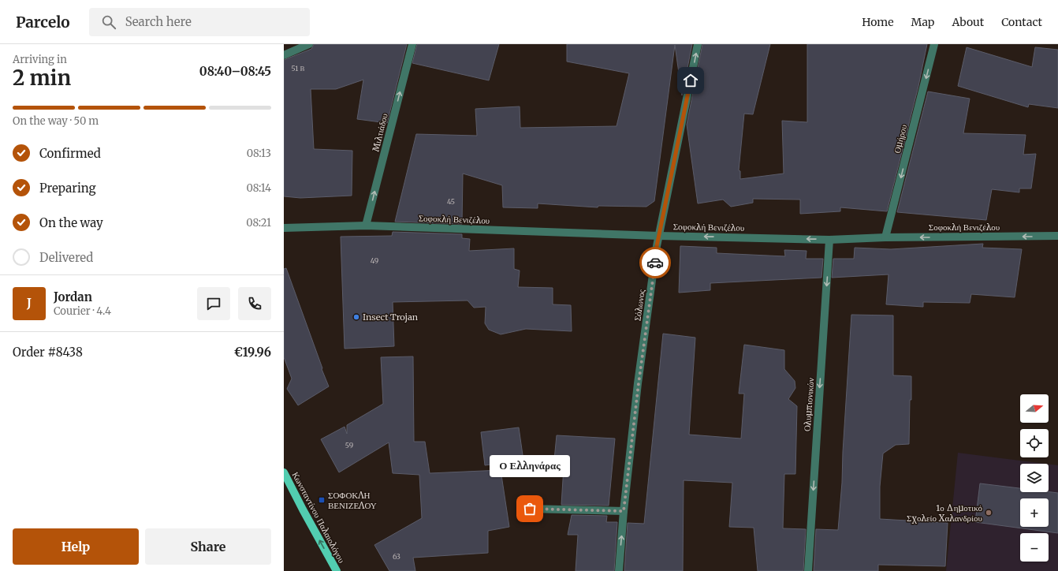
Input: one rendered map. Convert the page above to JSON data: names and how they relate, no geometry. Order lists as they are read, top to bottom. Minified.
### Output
{"streets":{"main road":["Κωνσταντίνου Παλαιολόγου"],"street":["Μιλτιάδου","Ομήρου","Σοφοκλή Βενιζέλου","Σόλωνος","Ολυμπιονικών"]},"crossings":[["Μιλτιάδου","Σοφοκλή Βενιζέλου"],["Ομήρου","Σοφοκλή Βενιζέλου"],["Σοφοκλή Βενιζέλου","Σόλωνος"],["Σοφοκλή Βενιζέλου","Ολυμπιονικών"]],"one_way":["Μιλτιάδου","Ομήρου","Σοφοκλή Βενιζέλου","Σόλωνος","Ολυμπιονικών","Κωνσταντίνου Παλαιολόγου"],"places":{"other":["Insect Trojan","Ο Ελληνάρας","1ο Δημοτικό Σχολείο Χαλανδρίου"],"transit":["ΣΟΦΟΚΛΗ ΒΕΝΙΖΕΛΟΥ"]},"house_numbers":["51 Β","45","49","59","63"],"north":"right","page":{"header":"Parcelo","search":"Search here","nav":["Home","Map","About","Contact"],"heading":["2 min","Arriving in","08:40–08:45"],"panel":["Jordan","Courier · 4.4","Order #8438","€19.96"],"bar":"On the way · 50 m","list":[["Confirmed","08:13"],["Preparing","08:14"],["On the way","08:21"],"Delivered"],"round":"J","map_buttons":["+","−"],"bubble":"Ο Ελληνάρας","buttons":["Help","Share"]}}
